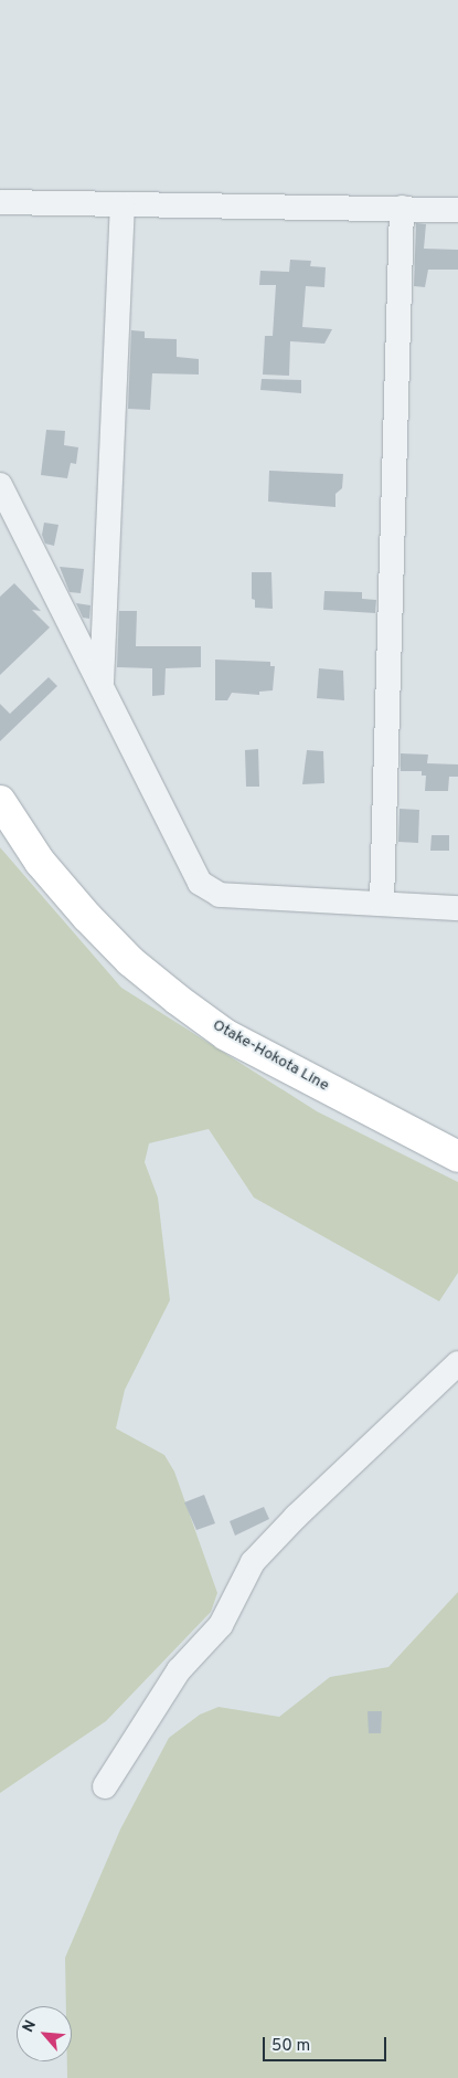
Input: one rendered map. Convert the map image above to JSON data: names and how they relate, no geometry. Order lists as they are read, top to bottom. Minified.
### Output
{"streets":{"main road":["Otake-Hokota Line"]},"scale_bar":"50 m","north":"top left"}
